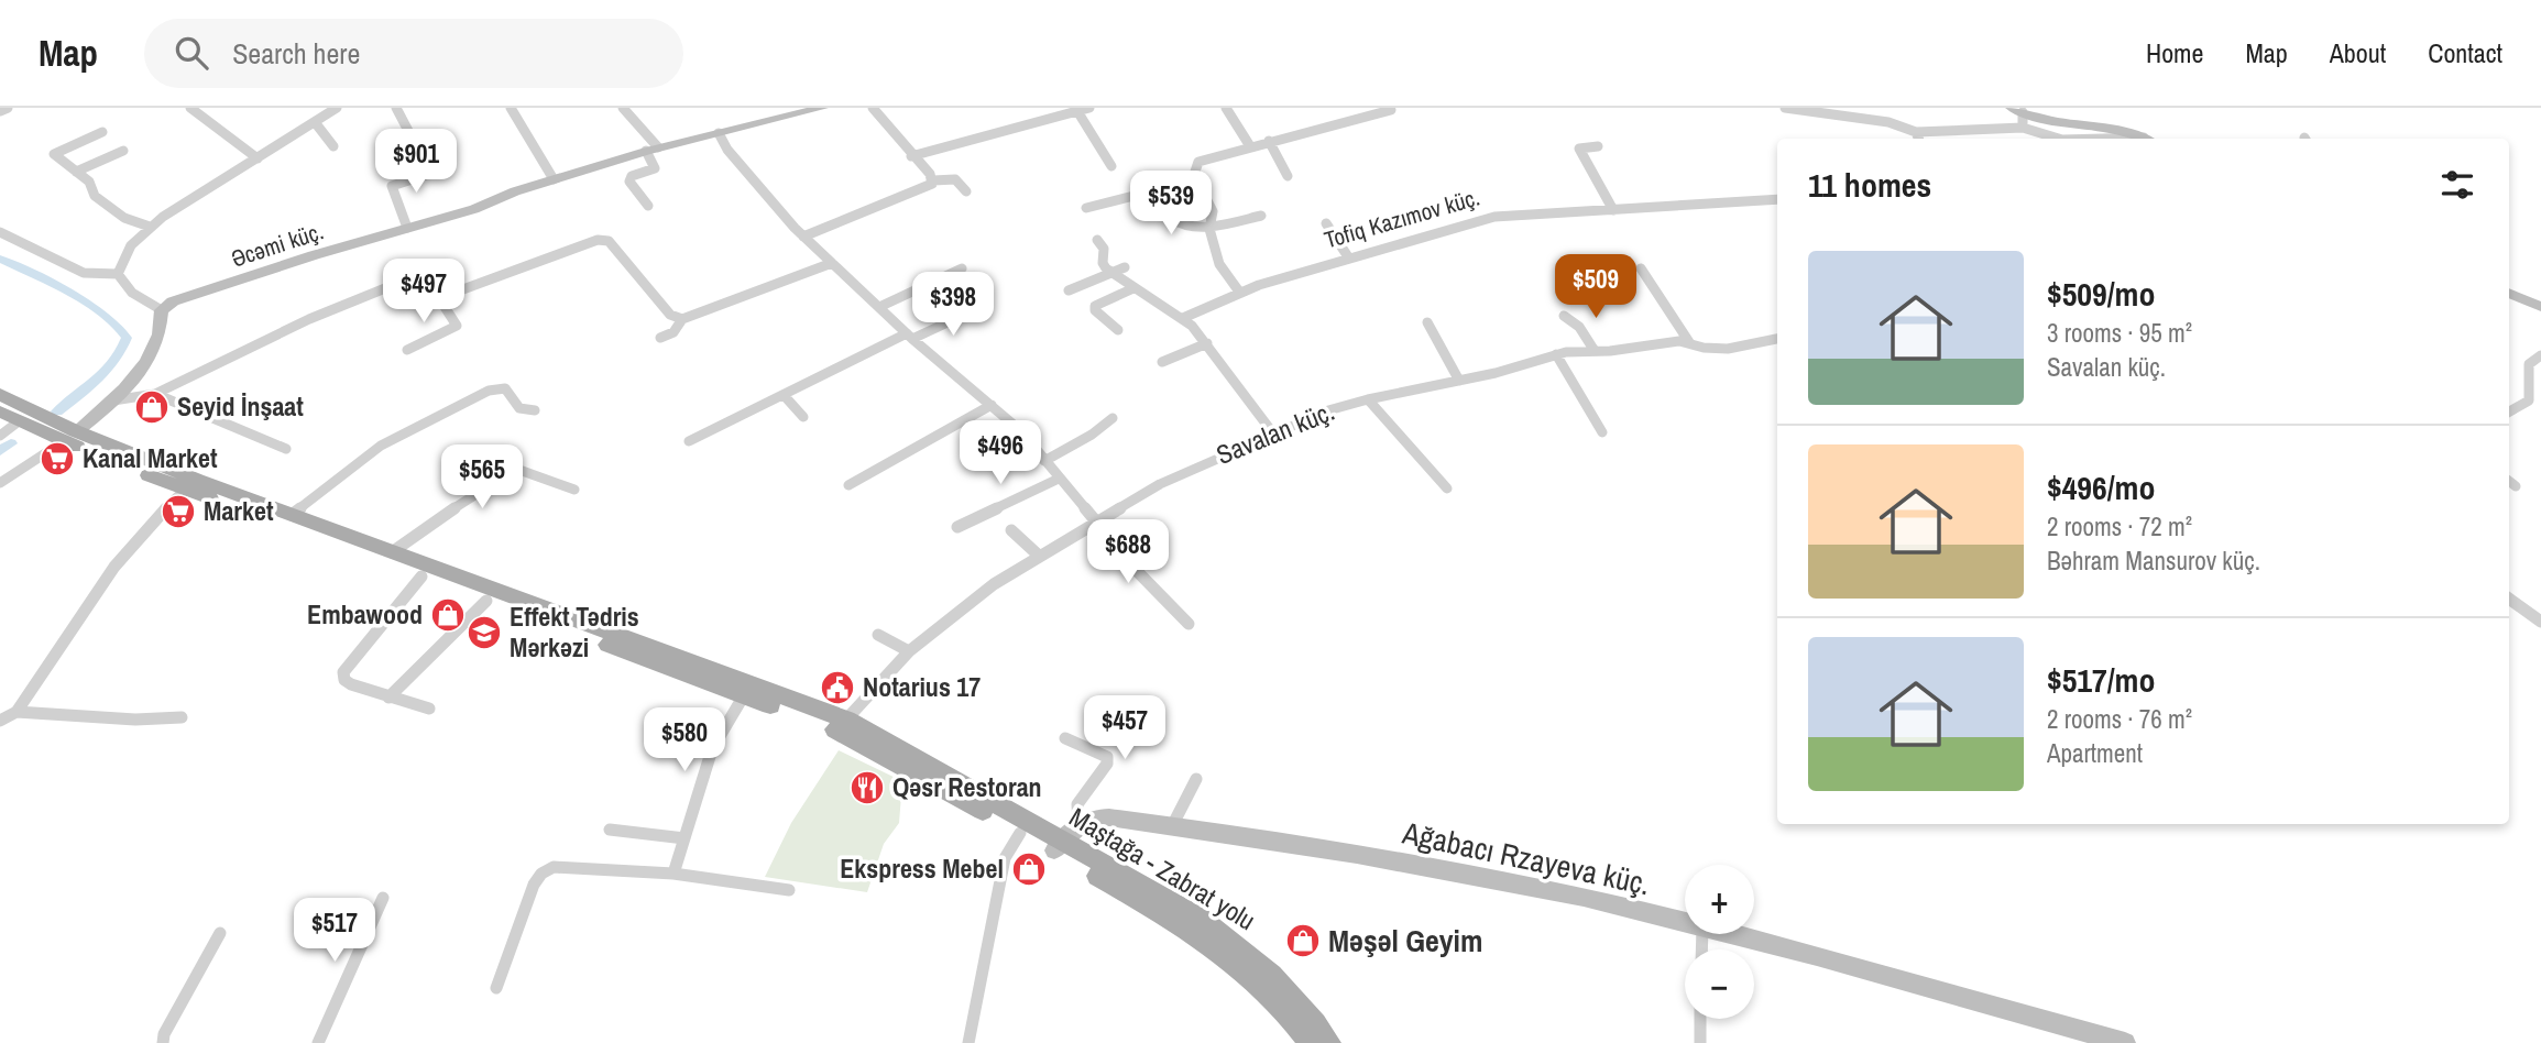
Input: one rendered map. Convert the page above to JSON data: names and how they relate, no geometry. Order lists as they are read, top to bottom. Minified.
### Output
{"streets":{"main road":["Maştağa - Zabrat yolu"],"street":["Tofiq Kazımov küç.","Əcəmi küç.","Savalan küç.","Ağabacı Rzayeva küç."]},"crossings":[["Savalan küç.","Maştağa - Zabrat yolu"]],"places":{"shop":["Seyid İnşaat","Embawood","Ekspress Mebel","Məşəl Geyim"],"supermarket":["Kanal Market","Market"],"school or university":["Effekt Tədris Mərkəzi"],"public building":["Notarius 17"],"restaurant":["Qəsr Restoran"]},"page":{"header":"Map","search":"Search here","nav":["Home","Map","About","Contact"],"price":["$901","$539","$509","$497","$398","$496","$565","$688","$457","$580","$517"],"heading":"11 homes","list":[{"name":"$509/mo","note":"3 rooms · 95 m² · Savalan küç."},{"name":"$496/mo","note":"2 rooms · 72 m² · Bəhram Mansurov küç."},{"name":"$517/mo","note":"2 rooms · 76 m² · Apartment"}],"map_buttons":["+","−"]}}
